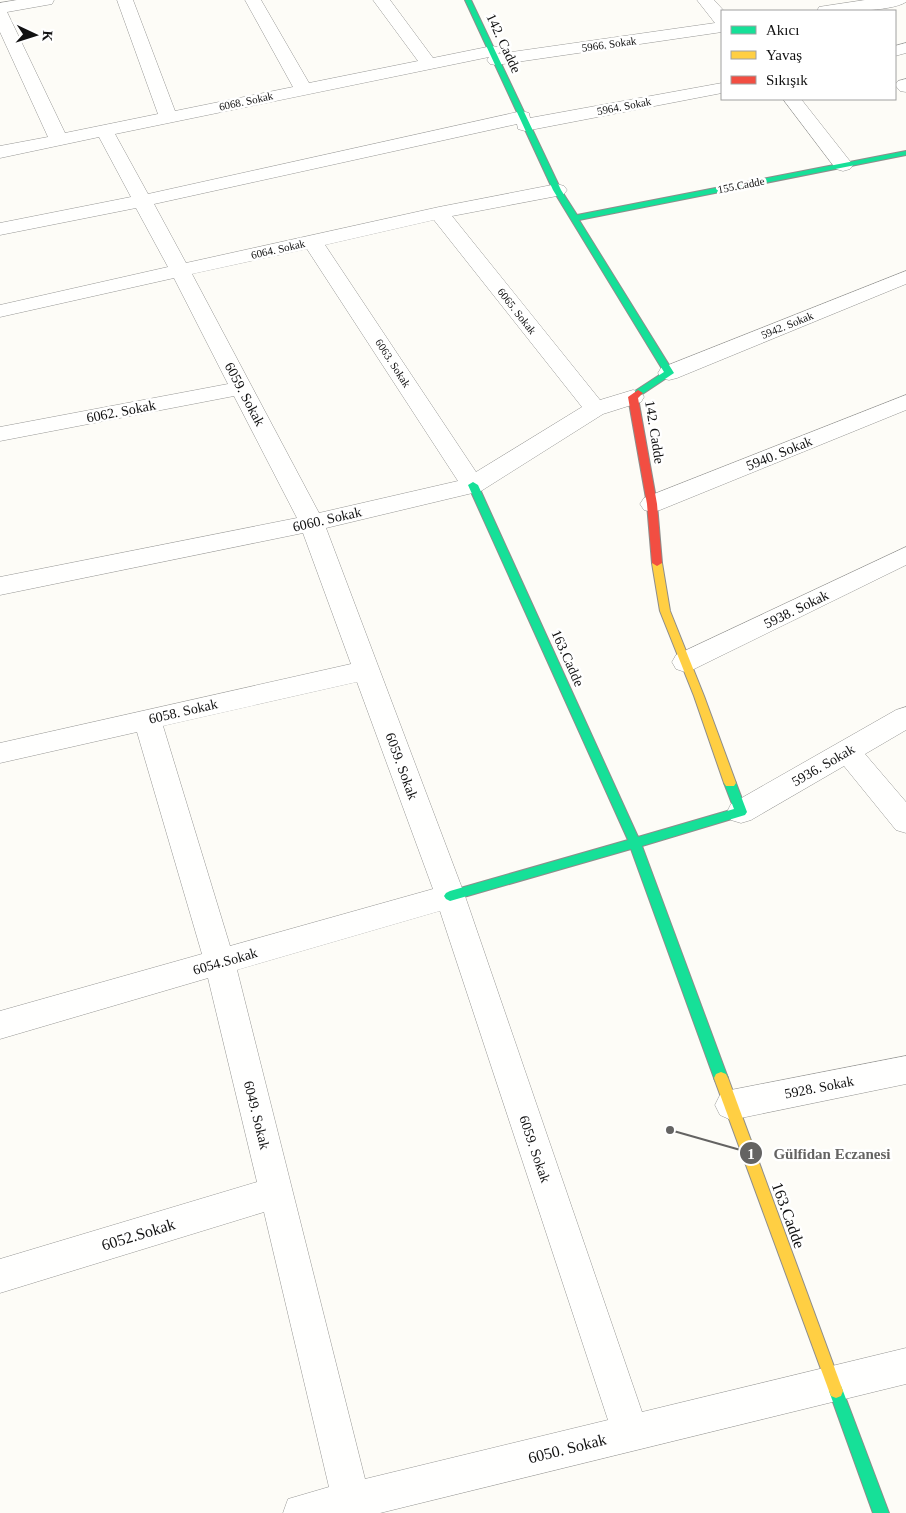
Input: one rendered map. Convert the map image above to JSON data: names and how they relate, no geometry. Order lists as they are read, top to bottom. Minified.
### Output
{"streets":{"street":["142. Cadde","5966. Sokak","6068. Sokak","5964. Sokak","155.Cadde","6064. Sokak","6065. Sokak","5942. Sokak","6063. Sokak","6059. Sokak","6062. Sokak","5940. Sokak","6060. Sokak","5938. Sokak","163.Cadde","6058. Sokak","5936. Sokak","6054.Sokak","5928. Sokak","6049. Sokak","6052.Sokak","6050. Sokak"]},"crossings":[["142. Cadde","5966. Sokak"],["142. Cadde","6068. Sokak"],["142. Cadde","5964. Sokak"],["142. Cadde","155.Cadde"],["142. Cadde","6064. Sokak"],["142. Cadde","5942. Sokak"],["142. Cadde","5940. Sokak"],["142. Cadde","6060. Sokak"],["142. Cadde","5938. Sokak"],["142. Cadde","5936. Sokak"],["5966. Sokak","6068. Sokak"],["6068. Sokak","6059. Sokak"],["5964. Sokak","6059. Sokak"],["6064. Sokak","6065. Sokak"],["6064. Sokak","6063. Sokak"],["6064. Sokak","6059. Sokak"],["6065. Sokak","6060. Sokak"],["6063. Sokak","6060. Sokak"],["6063. Sokak","163.Cadde"],["6059. Sokak","6062. Sokak"],["6059. Sokak","6060. Sokak"],["6059. Sokak","6058. Sokak"],["6059. Sokak","6054.Sokak"],["6059. Sokak","6050. Sokak"],["6060. Sokak","163.Cadde"],["163.Cadde","5928. Sokak"],["163.Cadde","6050. Sokak"],["6058. Sokak","6049. Sokak"],["6054.Sokak","6049. Sokak"],["6049. Sokak","6052.Sokak"],["6049. Sokak","6050. Sokak"]],"places":["Gülfidan Eczanesi"],"legend":["Akıcı","Yavaş","Sıkışık"],"north":"right"}
